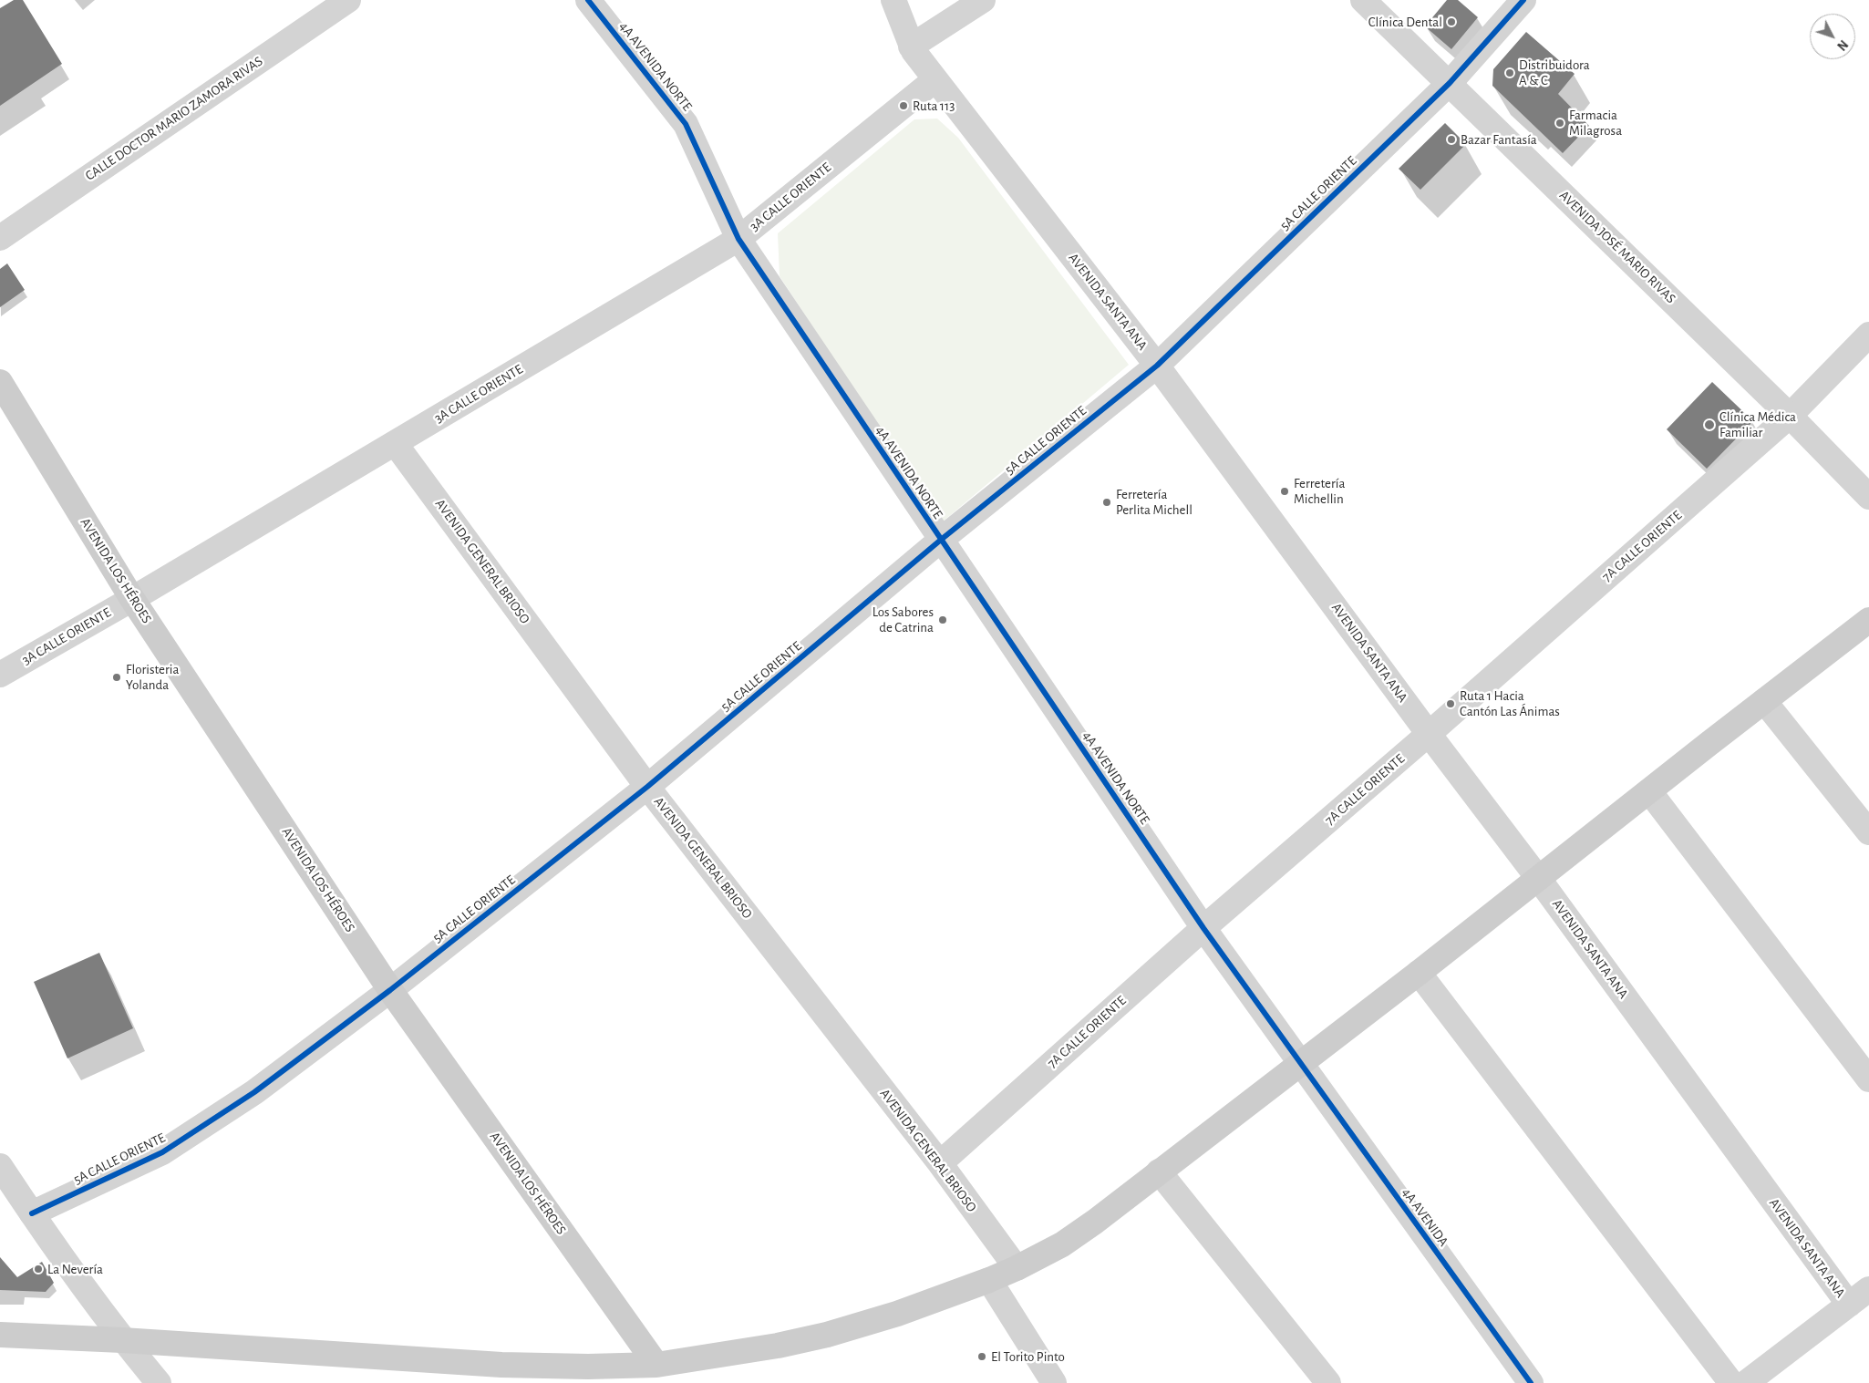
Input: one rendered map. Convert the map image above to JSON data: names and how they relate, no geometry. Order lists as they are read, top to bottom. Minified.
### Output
{"streets":{"main road":["AVENIDA LOS HÉROES"],"street":["4A AVENIDA NORTE","CALLE DOCTOR MARIO ZAMORA RIVAS","5A CALLE ORIENTE","3A CALLE ORIENTE","AVENIDA JOSÉ MARIO RIVAS","AVENIDA SANTA ANA","7A CALLE ORIENTE","AVENIDA GENERAL BRIOSO","4A AVENIDA"]},"crossings":[["4A AVENIDA NORTE","5A CALLE ORIENTE"],["4A AVENIDA NORTE","3A CALLE ORIENTE"],["4A AVENIDA NORTE","7A CALLE ORIENTE"],["4A AVENIDA NORTE","4A AVENIDA"],["5A CALLE ORIENTE","AVENIDA JOSÉ MARIO RIVAS"],["5A CALLE ORIENTE","AVENIDA SANTA ANA"],["5A CALLE ORIENTE","AVENIDA GENERAL BRIOSO"],["5A CALLE ORIENTE","AVENIDA LOS HÉROES"],["3A CALLE ORIENTE","AVENIDA SANTA ANA"],["3A CALLE ORIENTE","AVENIDA GENERAL BRIOSO"],["3A CALLE ORIENTE","AVENIDA LOS HÉROES"],["AVENIDA JOSÉ MARIO RIVAS","7A CALLE ORIENTE"],["AVENIDA SANTA ANA","7A CALLE ORIENTE"],["7A CALLE ORIENTE","AVENIDA GENERAL BRIOSO"]],"places":["Clínica Dental","Distribuidora A & C","Ruta 113","Farmacia Milagrosa","Bazar Fantasía","Clínica Médica Familiar","Ferretería Michellin","Ferretería Perlita Michell","Los Sabores de Catrina","Floristeria Yolanda","Ruta 1 Hacia Cantón Las Ánimas","La Nevería","El Torito Pinto"],"north":"bottom right"}
